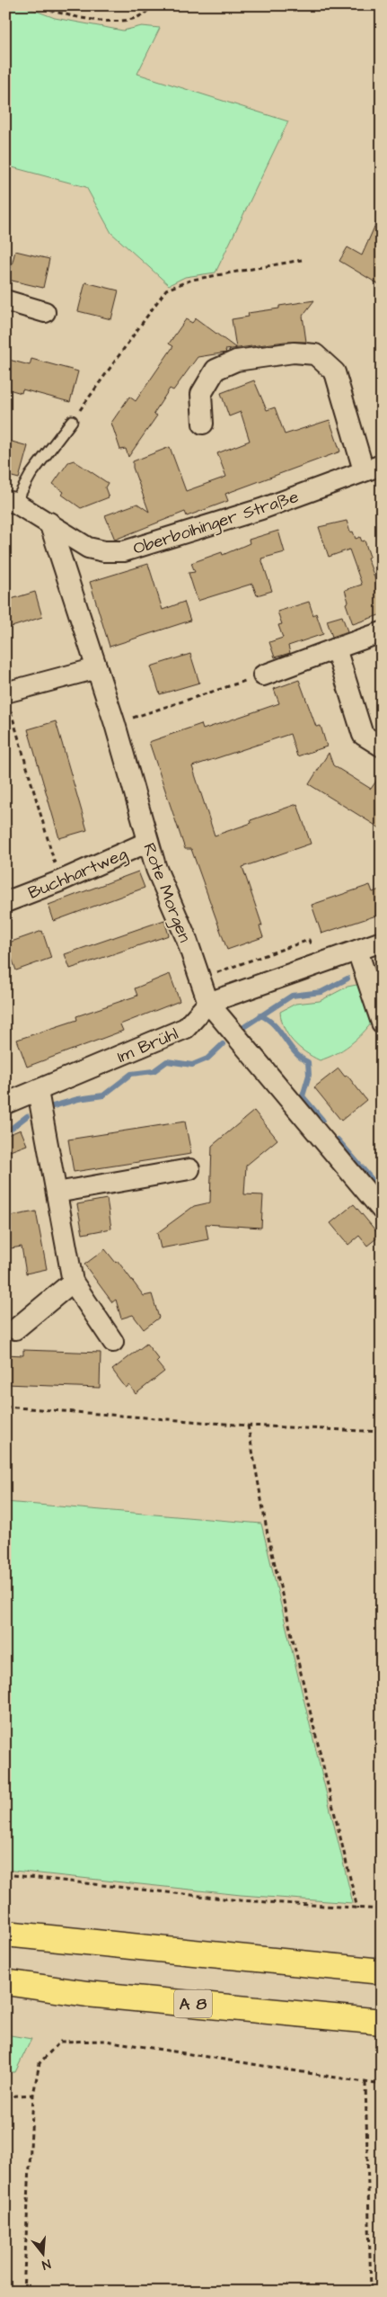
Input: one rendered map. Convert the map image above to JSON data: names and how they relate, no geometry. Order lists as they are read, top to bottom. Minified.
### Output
{"streets":{"highway":["A 8"],"street":["Oberboihinger Straße","Buchhartweg","Rote Morgen","Im Brühl"]},"crossings":[["Oberboihinger Straße","Rote Morgen"],["Buchhartweg","Rote Morgen"],["Rote Morgen","Im Brühl"]],"north":"bottom"}
